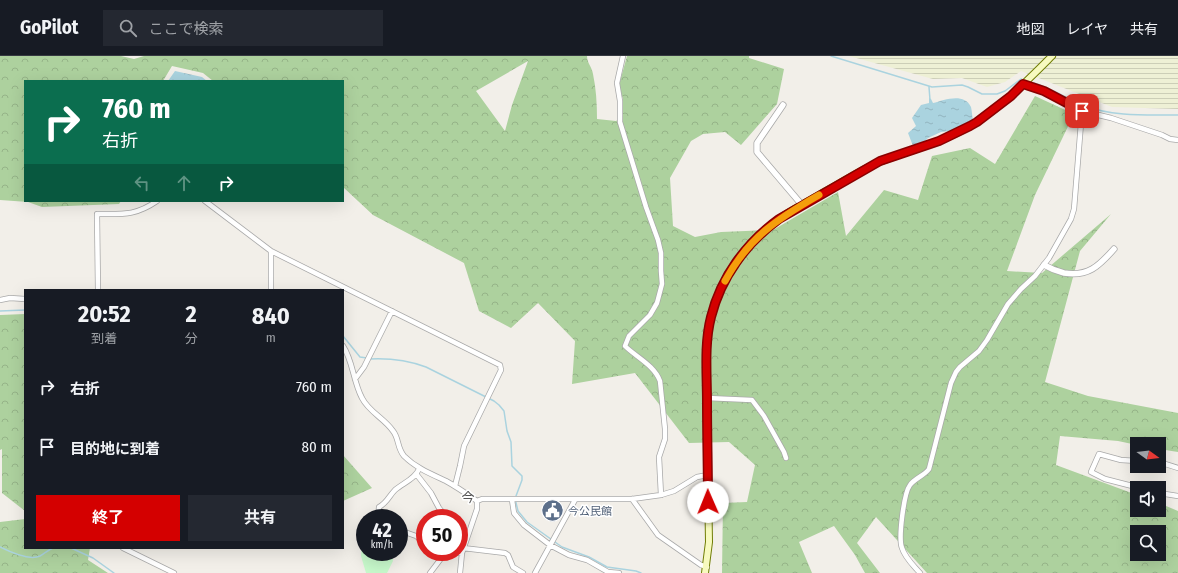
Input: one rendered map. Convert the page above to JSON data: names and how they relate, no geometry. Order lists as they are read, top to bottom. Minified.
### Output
{"districts":["今"],"places":{"public building":["今公民館"]},"north":"right","page":{"header":"GoPilot","search":"ここで検索","nav":["地図","レイヤ","共有"],"turn":["760 m","右折"],"eta":["20:52","到着","2","分","840","m"],"list":[{"name":"右折","value":"760 m"},{"name":"目的地に到着","value":"80 m"}],"buttons":["終了","共有"],"speed":"42 km/h","limit":"50"}}
